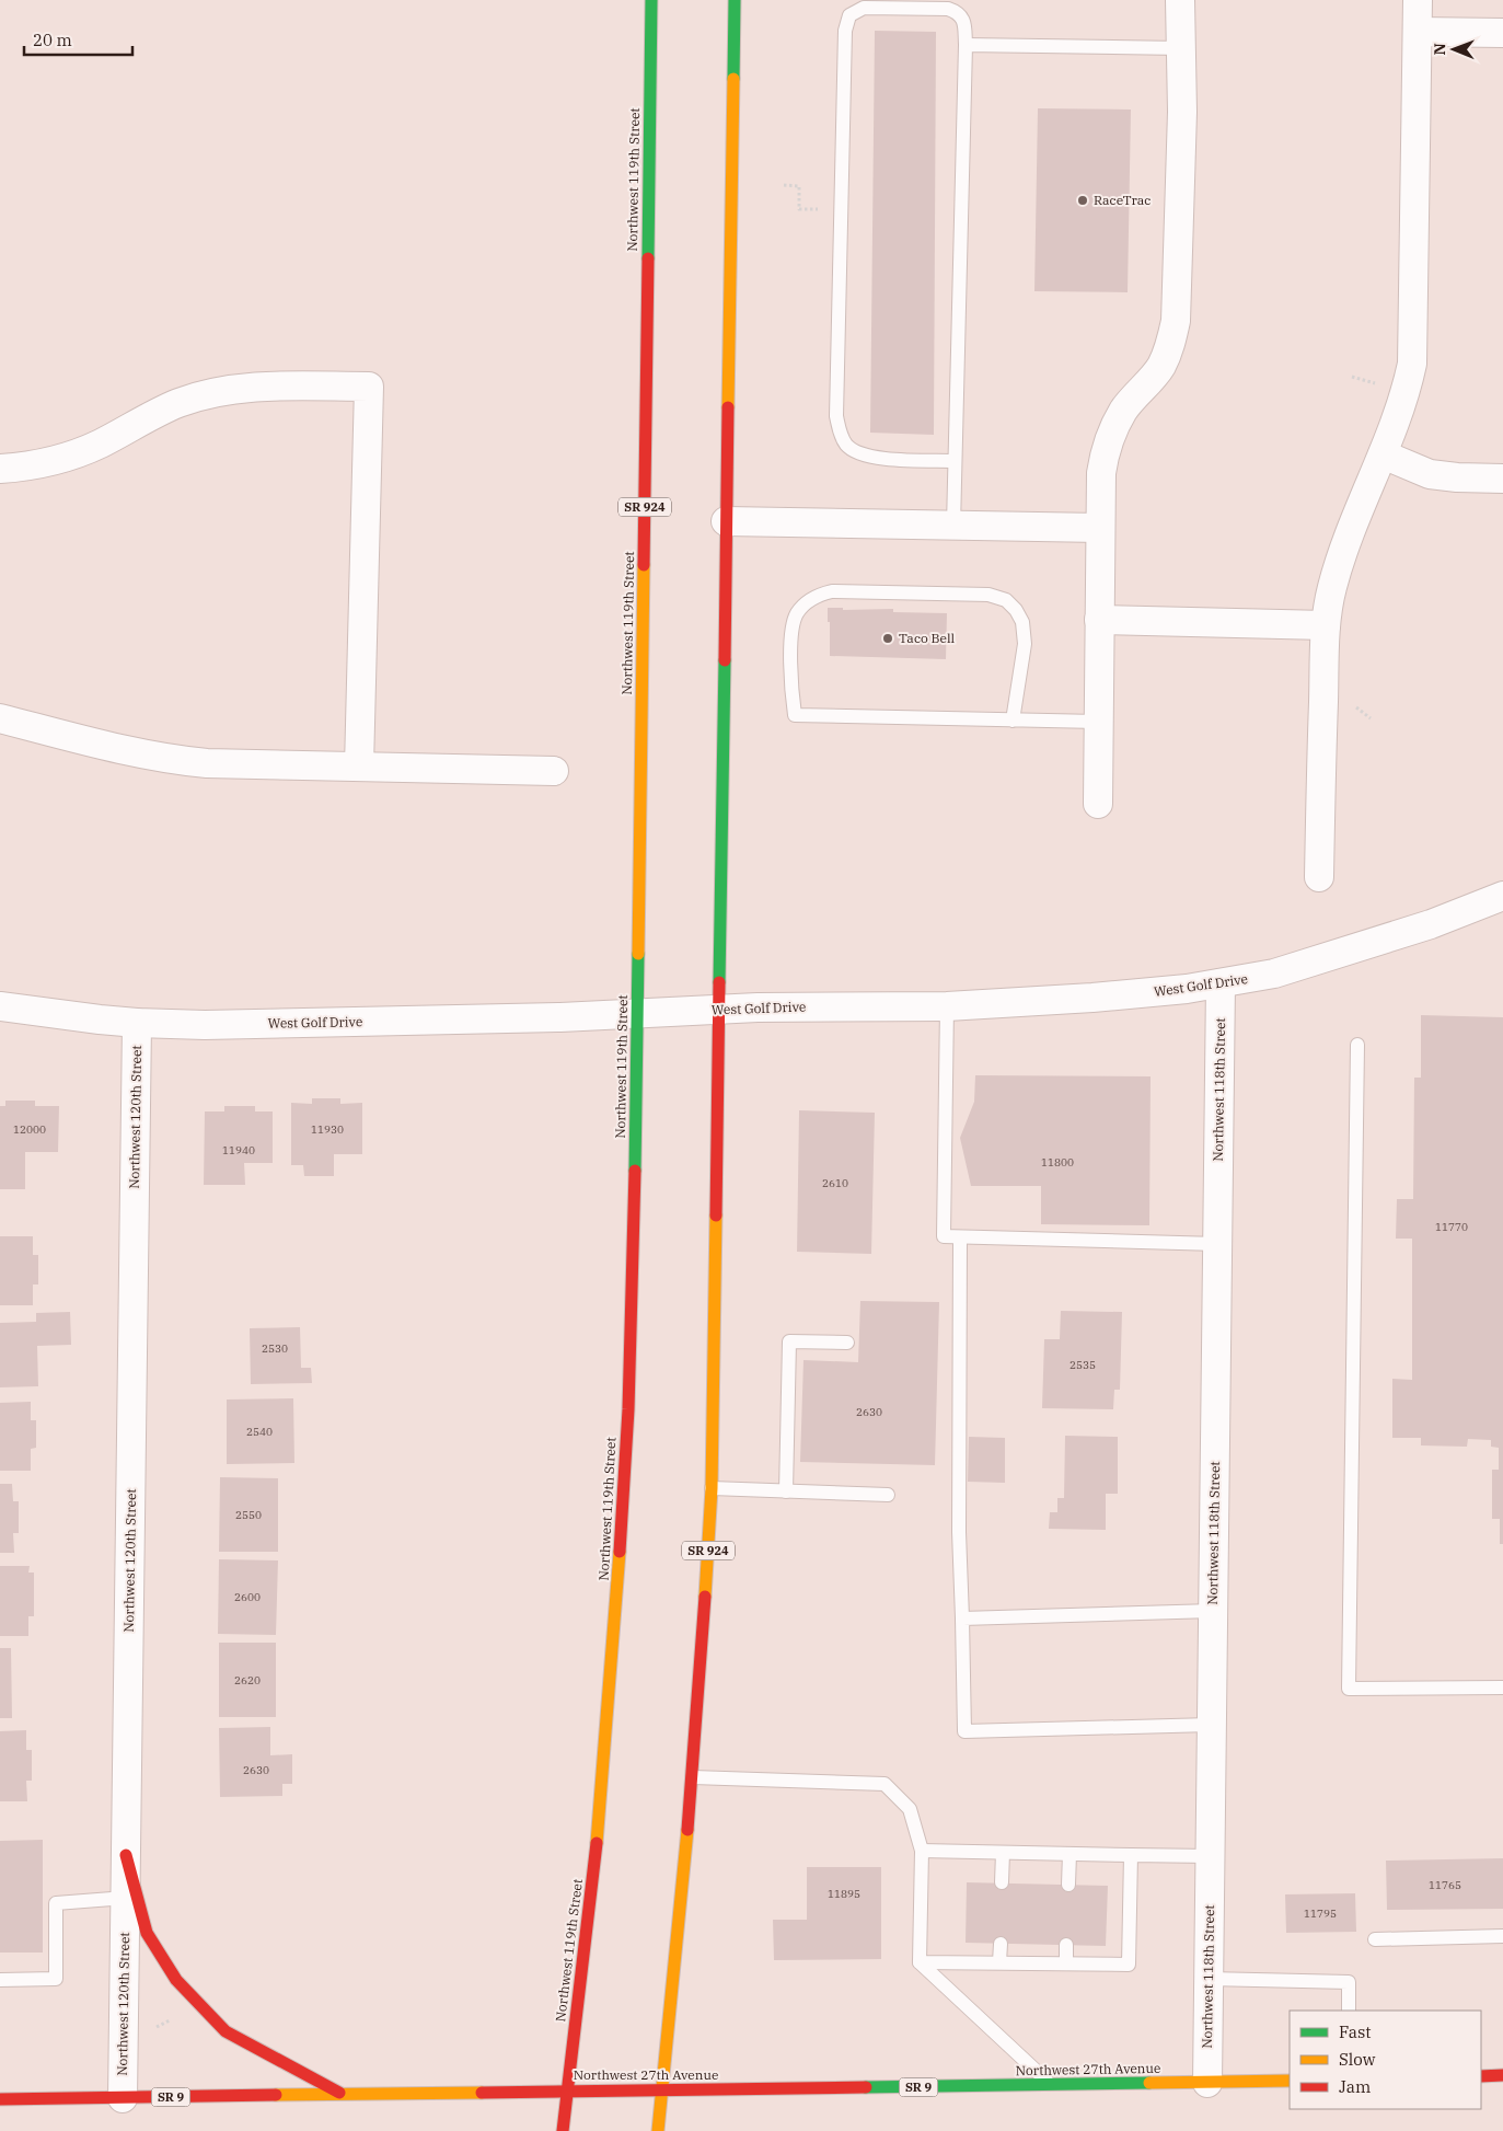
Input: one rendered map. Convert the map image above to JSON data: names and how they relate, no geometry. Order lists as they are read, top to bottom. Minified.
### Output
{"streets":{"main road":["Northwest 119th Street","SR 924","Northwest 27th Avenue","SR 9"],"street":["West Golf Drive","Northwest 118th Street","Northwest 120th Street"]},"crossings":[["Northwest 119th Street","West Golf Drive"],["Northwest 119th Street","Northwest 27th Avenue"],["SR 924","West Golf Drive"],["SR 924","Northwest 27th Avenue"],["West Golf Drive","Northwest 118th Street"],["West Golf Drive","Northwest 120th Street"],["Northwest 118th Street","Northwest 27th Avenue"],["Northwest 120th Street","Northwest 27th Avenue"]],"places":["RaceTrac","Taco Bell"],"house_numbers":["12000","11930","11940","11800","2610","11770","2530","2535","2630","2540","2550","2600","2620","2630","11765","11895","11795"],"legend":["Fast","Slow","Jam"],"scale_bar":"20 m","north":"left"}
